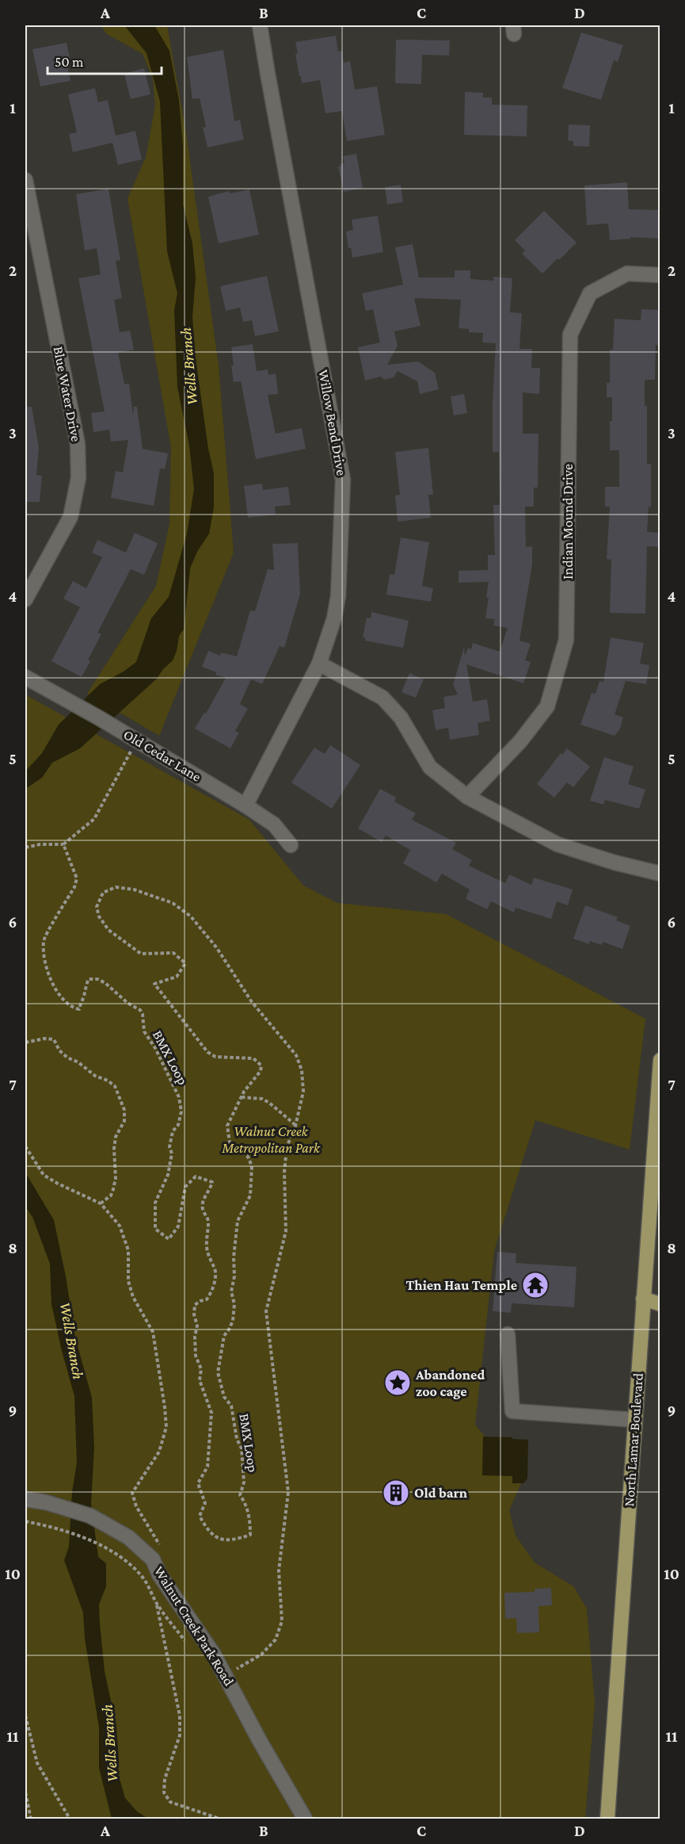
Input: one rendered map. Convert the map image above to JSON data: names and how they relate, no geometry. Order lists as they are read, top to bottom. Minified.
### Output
{"streets":{"main road":["North Lamar Boulevard"],"street":["Blue Water Drive","Willow Bend Drive","Indian Mound Drive","Old Cedar Lane","Walnut Creek Park Road"],"path":["BMX Loop"]},"crossings":[["Willow Bend Drive","Old Cedar Lane"],["BMX Loop","Walnut Creek Park Road"]],"water":["Wells Branch"],"parks":["Walnut Creek Metropolitan Park"],"places":{"temple":["Thien Hau Temple"],"place":["Abandoned zoo cage"],"building":["Old barn"]},"scale_bar":"50 m","grid":{"columns":["A","B","C","D"],"rows":["1","2","3","4","5","6","7","8","9","10","11"]}}
